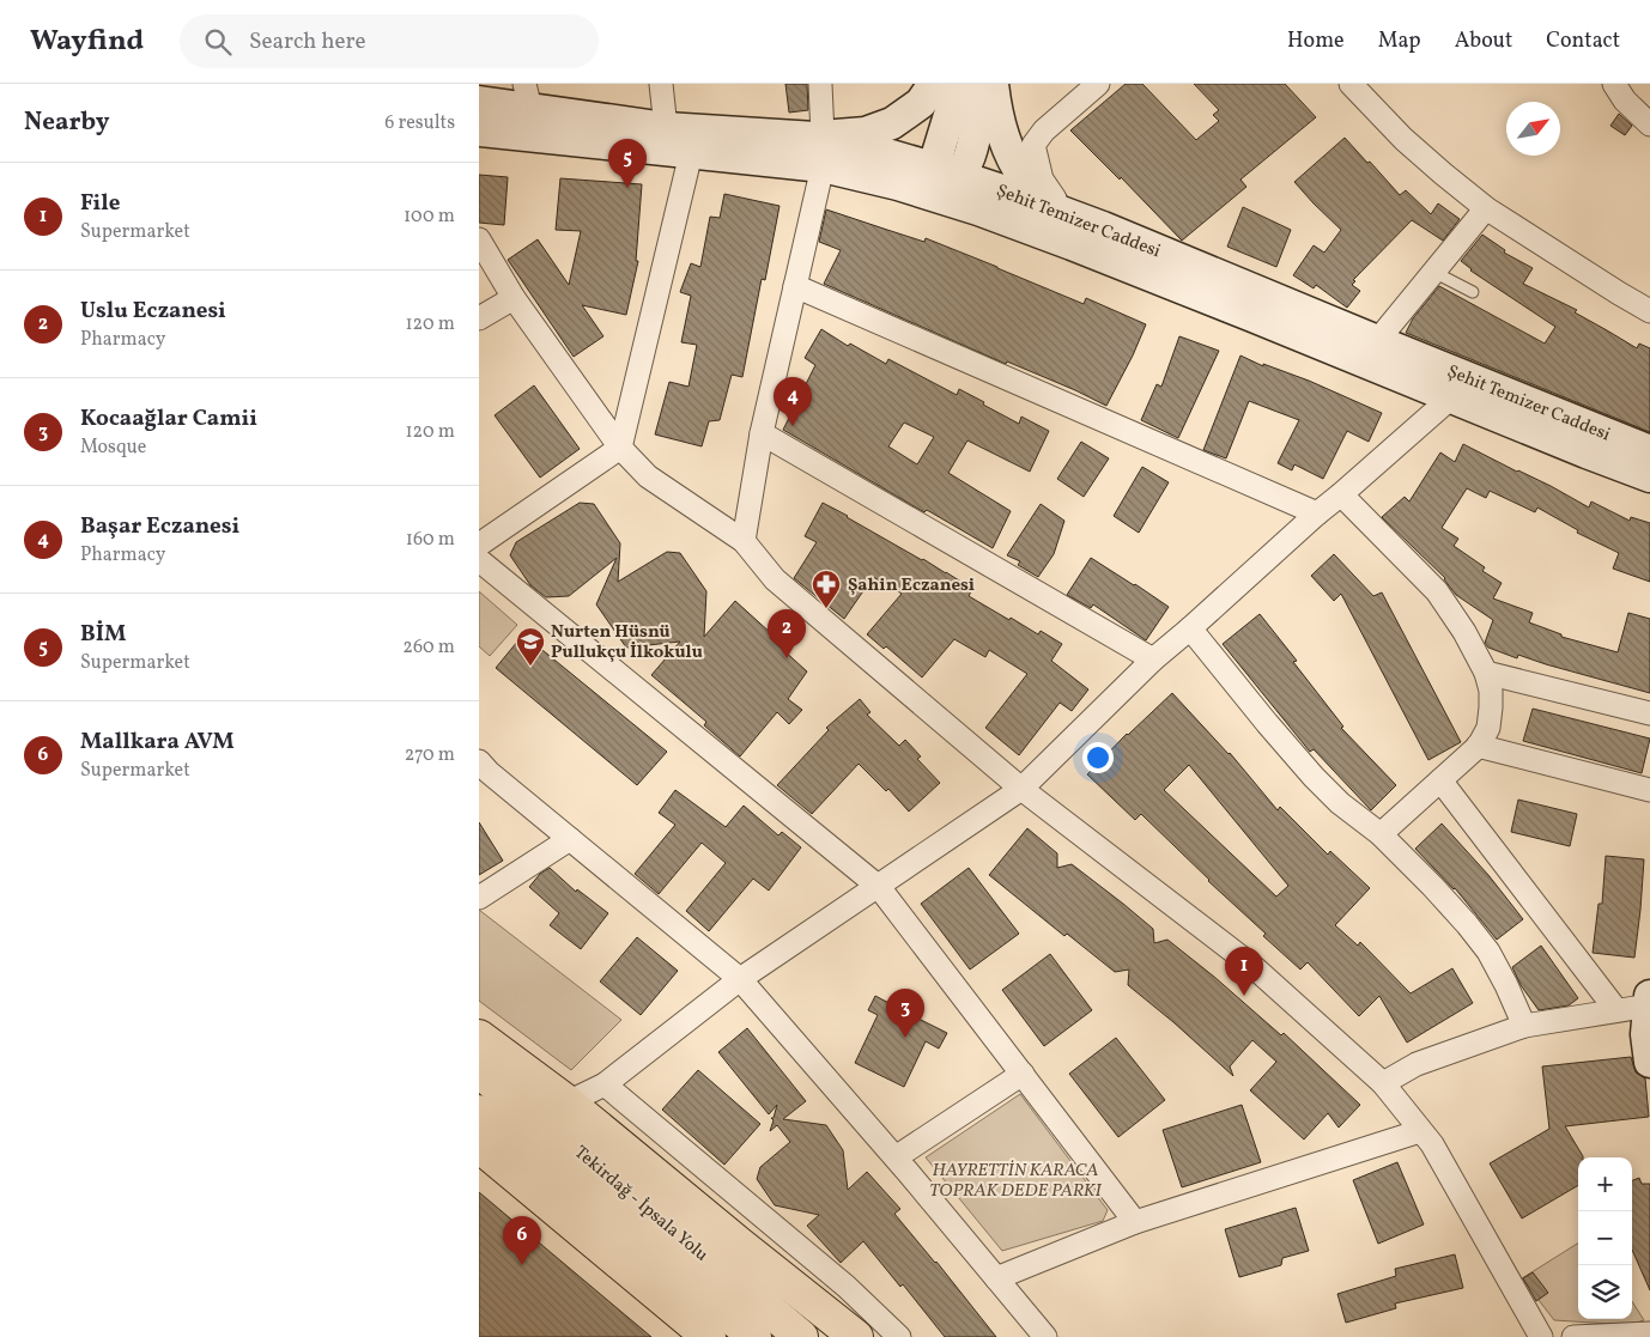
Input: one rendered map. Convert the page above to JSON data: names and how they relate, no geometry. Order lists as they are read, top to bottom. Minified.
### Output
{"streets":{"highway":["Tekirdağ - İpsala Yolu"],"main road":["Şehit Temizer Caddesi"]},"parks":["HAYRETTİN KARACA TOPRAK DEDE PARKI"],"places":{"pharmacy":["Şahin Eczanesi"],"school or university":["Nurten Hüsnü Pullukçu İlkokulu"]},"north":"top right","page":{"header":"Wayfind","search":"Search here","nav":["Home","Map","About","Contact"],"heading":["Nearby","6 results"],"pins":["5","4","2","1","3","6"],"list":[{"mark":"1","name":"File","note":"Supermarket","value":"100 m"},{"mark":"2","name":"Uslu Eczanesi","note":"Pharmacy","value":"120 m"},{"mark":"3","name":"Kocaağlar Camii","note":"Mosque","value":"120 m"},{"mark":"4","name":"Başar Eczanesi","note":"Pharmacy","value":"160 m"},{"mark":"5","name":"BİM","note":"Supermarket","value":"260 m"},{"mark":"6","name":"Mallkara AVM","note":"Supermarket","value":"270 m"}],"map_buttons":["+","−"]}}
